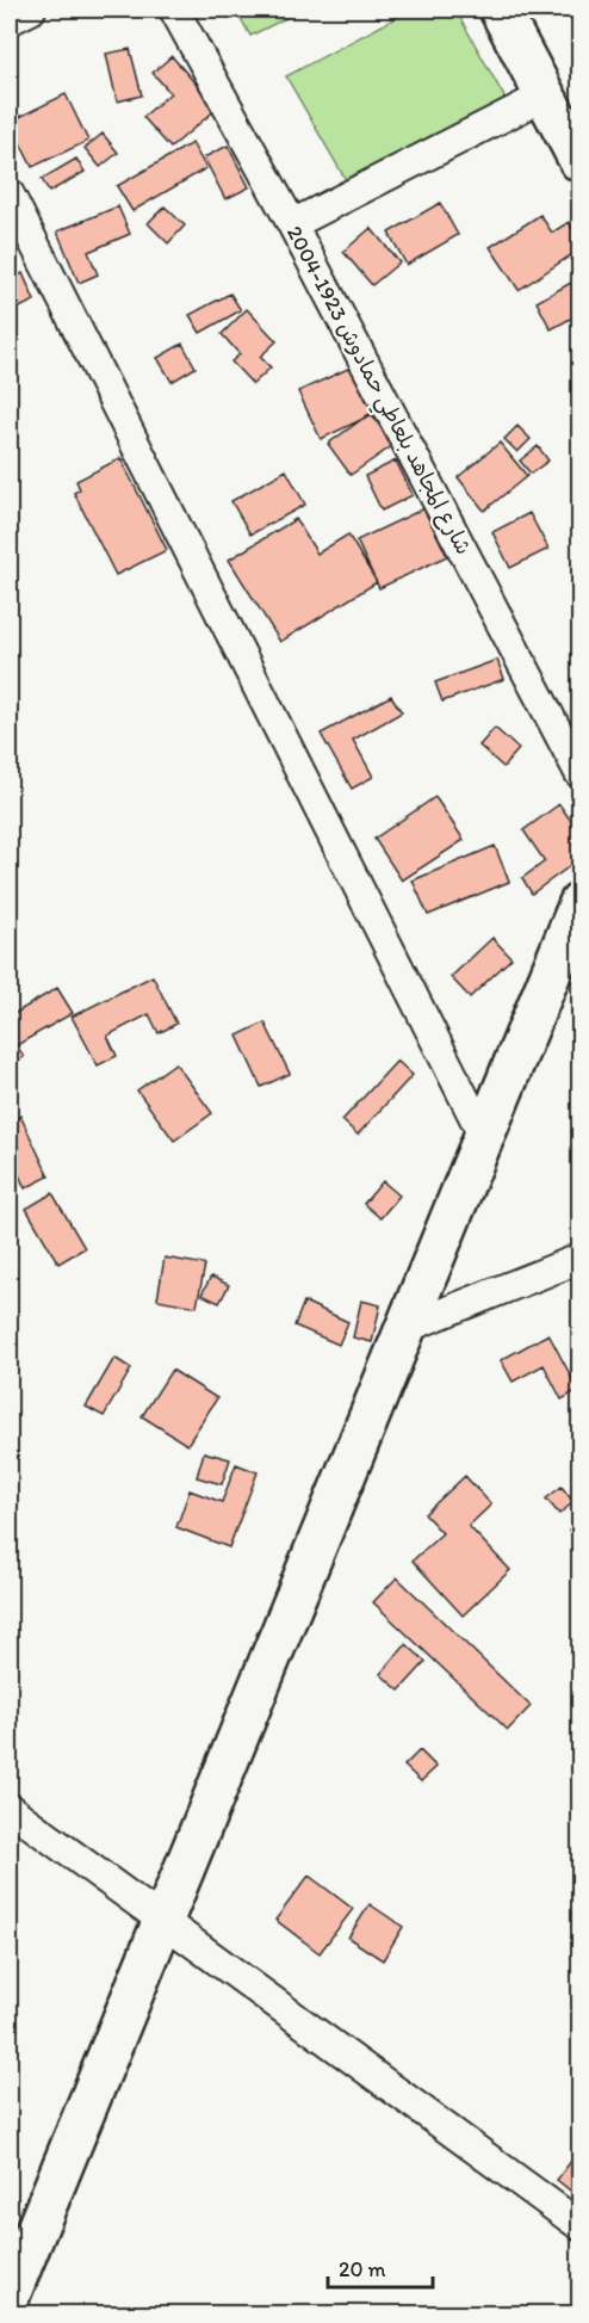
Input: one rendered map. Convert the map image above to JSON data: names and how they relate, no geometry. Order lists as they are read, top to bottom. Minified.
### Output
{"streets":{"street":["شارع المجاهد بلعاطي حمادوش 1923-2004"]},"scale_bar":"20 m"}
